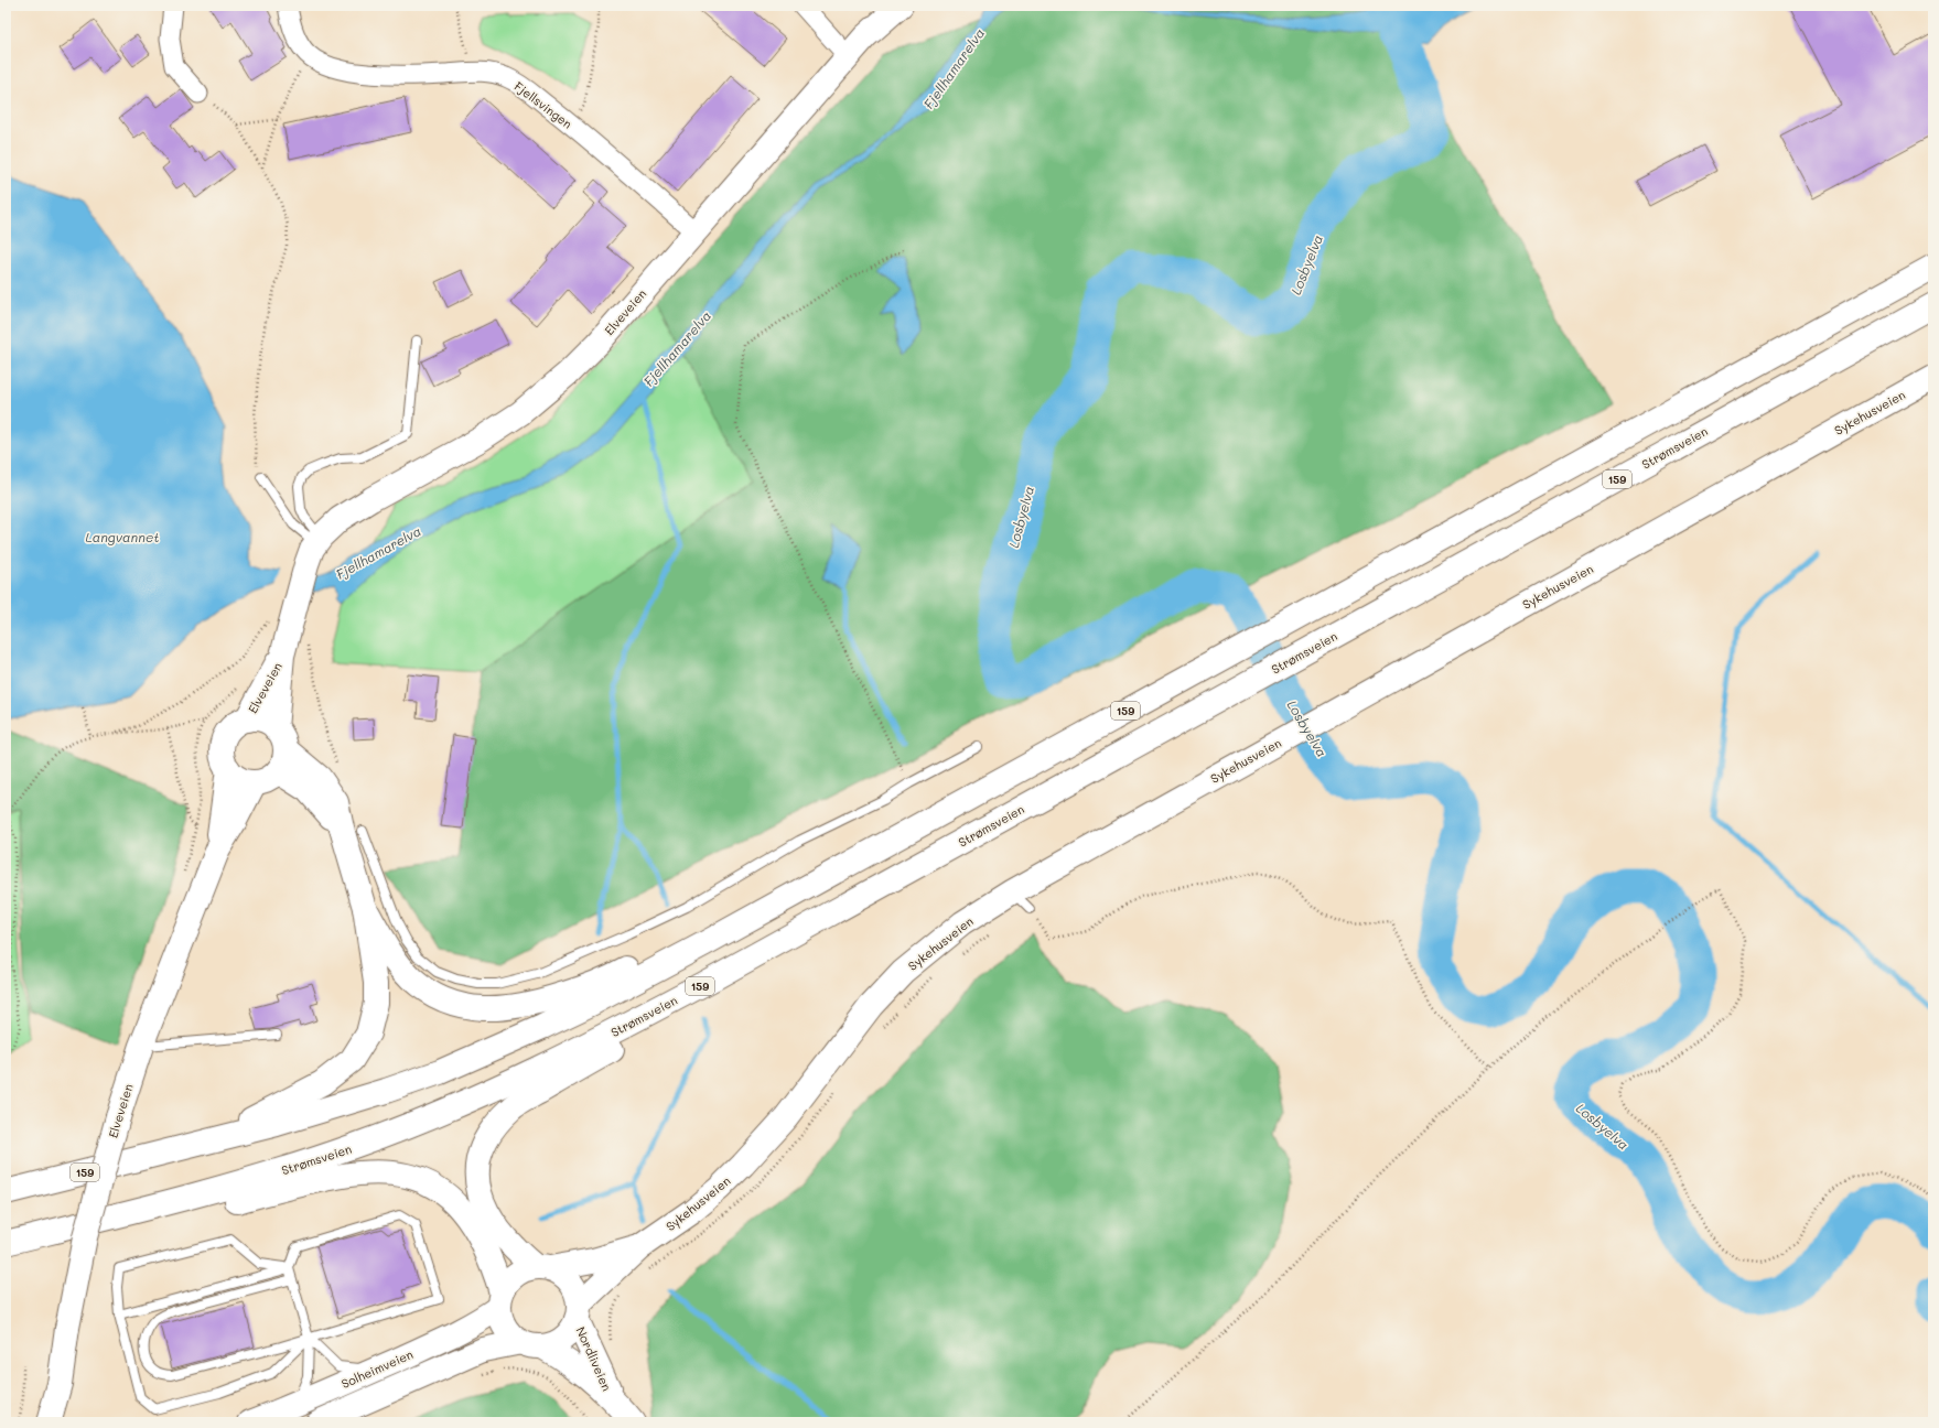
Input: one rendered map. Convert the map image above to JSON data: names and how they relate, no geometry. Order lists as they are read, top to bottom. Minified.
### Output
{"streets":{"main road":["Elveveien","Sykehusveien","Strømsveien","159","Nordliveien","Solheimveien"],"street":["Fjellsvingen"]},"crossings":[["Fjellsvingen","Elveveien"],["Sykehusveien","Nordliveien"],["Sykehusveien","Solheimveien"],["Nordliveien","Solheimveien"]],"water":["Fjellhamarelva","Losbyelva","Langvannet"]}
